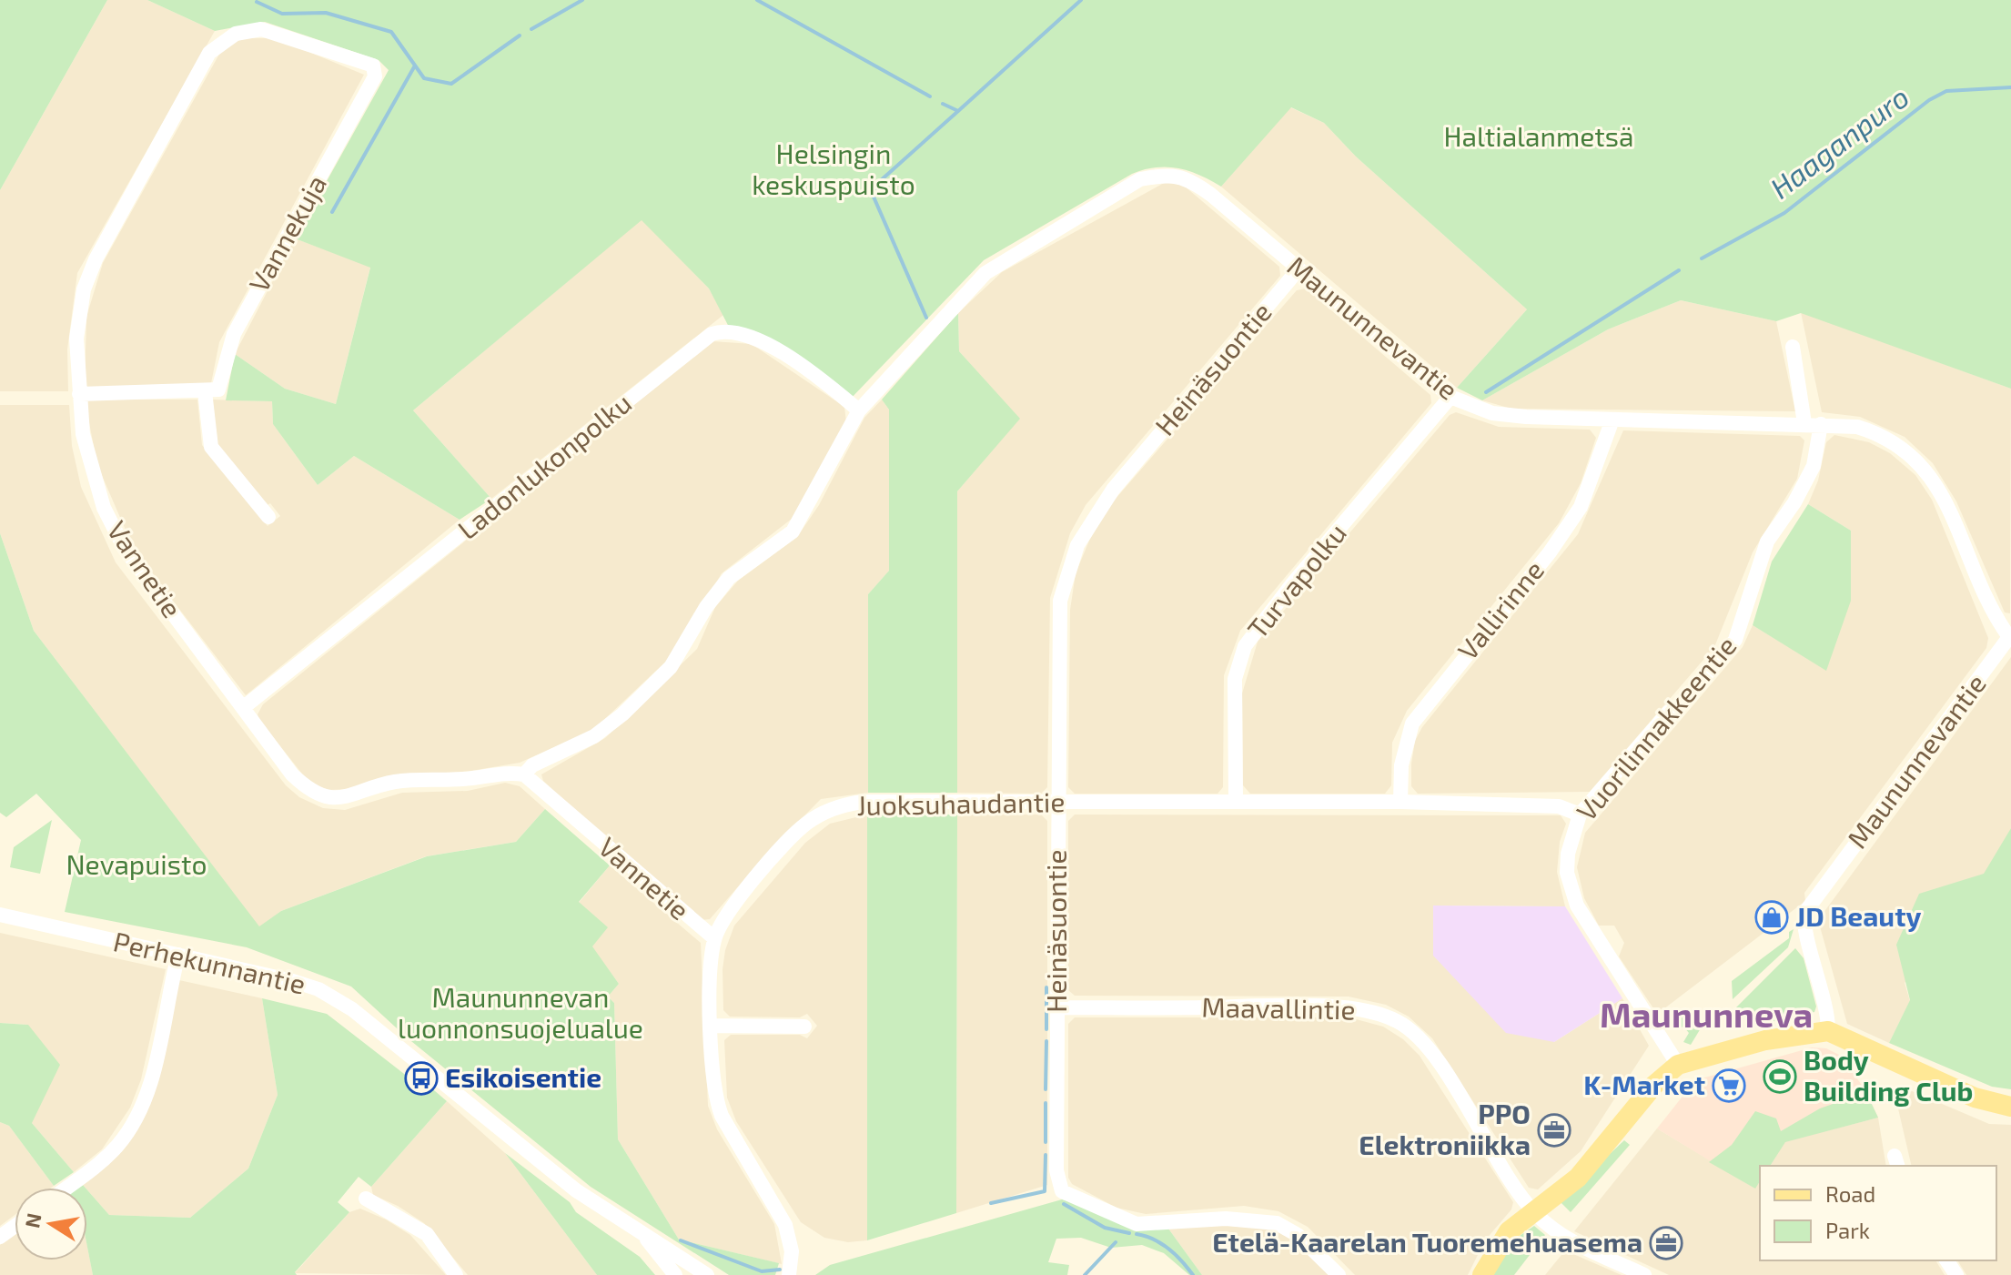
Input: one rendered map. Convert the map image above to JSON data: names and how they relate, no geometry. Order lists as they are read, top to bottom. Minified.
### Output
{"streets":{"street":["Vannekuja","Maununnevantie","Heinäsuontie","Ladonlukonpolku","Vannetie","Turvapolku","Vallirinne","Vuorilinnakkeentie","Juoksuhaudantie","Perhekunnantie","Maavallintie"]},"crossings":[["Vannekuja","Vannetie"],["Maununnevantie","Heinäsuontie"],["Maununnevantie","Ladonlukonpolku"],["Maununnevantie","Vannetie"],["Maununnevantie","Turvapolku"],["Maununnevantie","Vallirinne"],["Maununnevantie","Vuorilinnakkeentie"],["Heinäsuontie","Juoksuhaudantie"],["Heinäsuontie","Maavallintie"],["Ladonlukonpolku","Vannetie"],["Vannetie","Juoksuhaudantie"],["Turvapolku","Juoksuhaudantie"],["Vallirinne","Juoksuhaudantie"],["Vuorilinnakkeentie","Juoksuhaudantie"]],"districts":["Maununneva"],"water":["Haaganpuro"],"parks":["Haltialanmetsä","Helsingin keskuspuisto","Nevapuisto","Maununnevan luonnonsuojelualue"],"places":{"shop":["JD Beauty"],"sports":["Body Building Club"],"bus stop":["Esikoisentie"],"supermarket":["K-Market"],"office":["PPO Elektroniikka","Etelä-Kaarelan Tuoremehuasema"]},"legend":["Road","Park"],"north":"left"}
